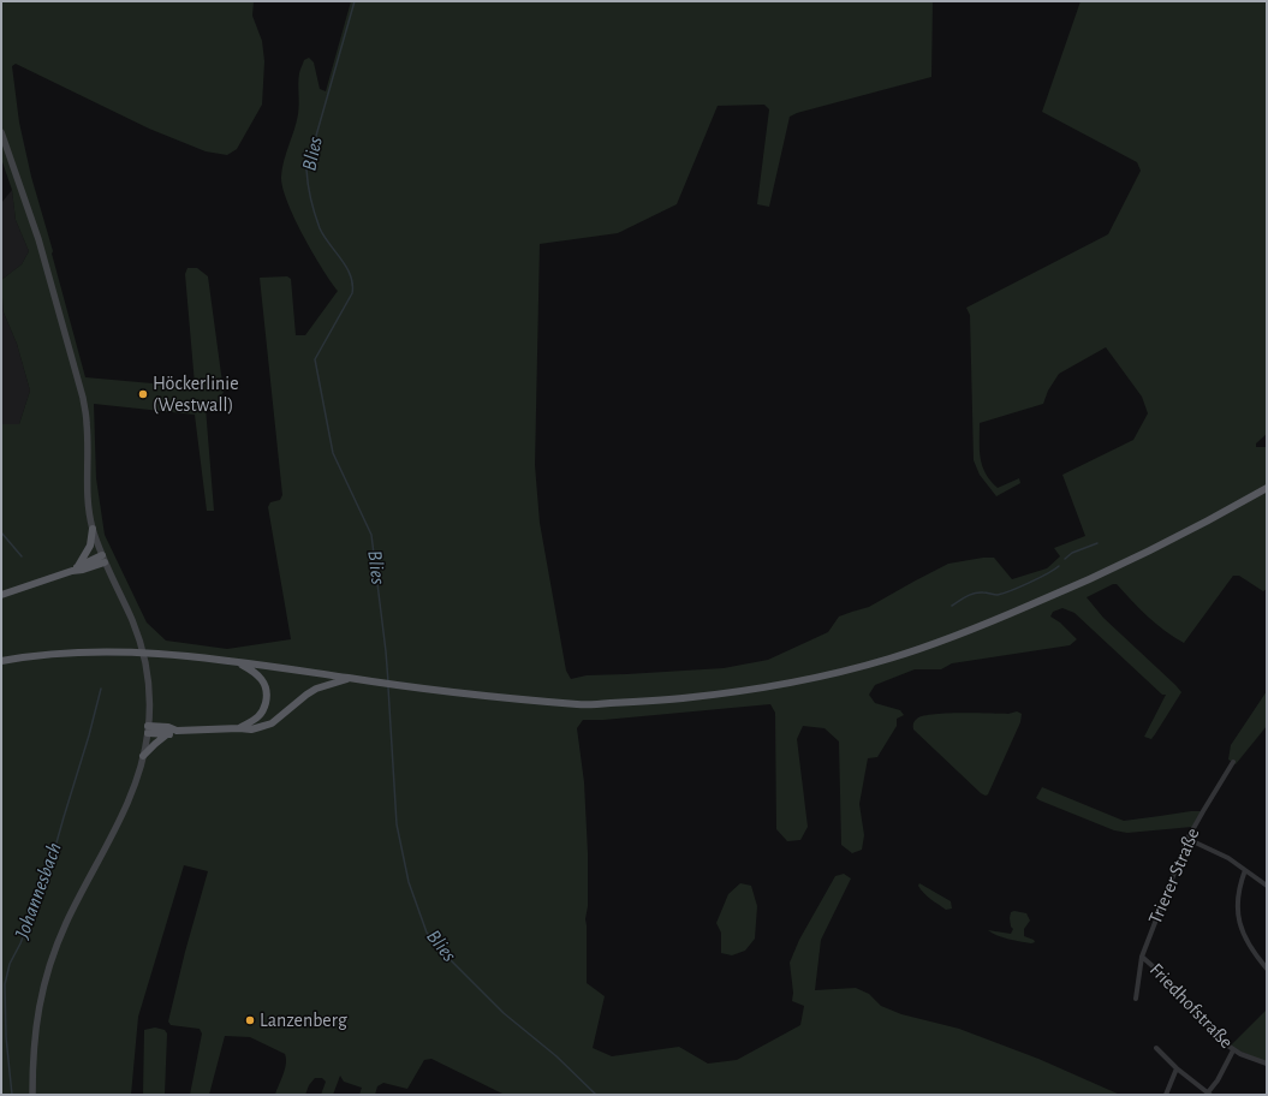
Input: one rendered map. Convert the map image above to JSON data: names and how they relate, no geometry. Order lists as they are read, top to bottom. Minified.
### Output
{"streets":{"street":["Trierer Straße","Friedhofstraße"]},"crossings":[["Trierer Straße","Friedhofstraße"]],"water":["Blies","Johannesbach"],"places":["Höckerlinie (Westwall)","Lanzenberg"]}
